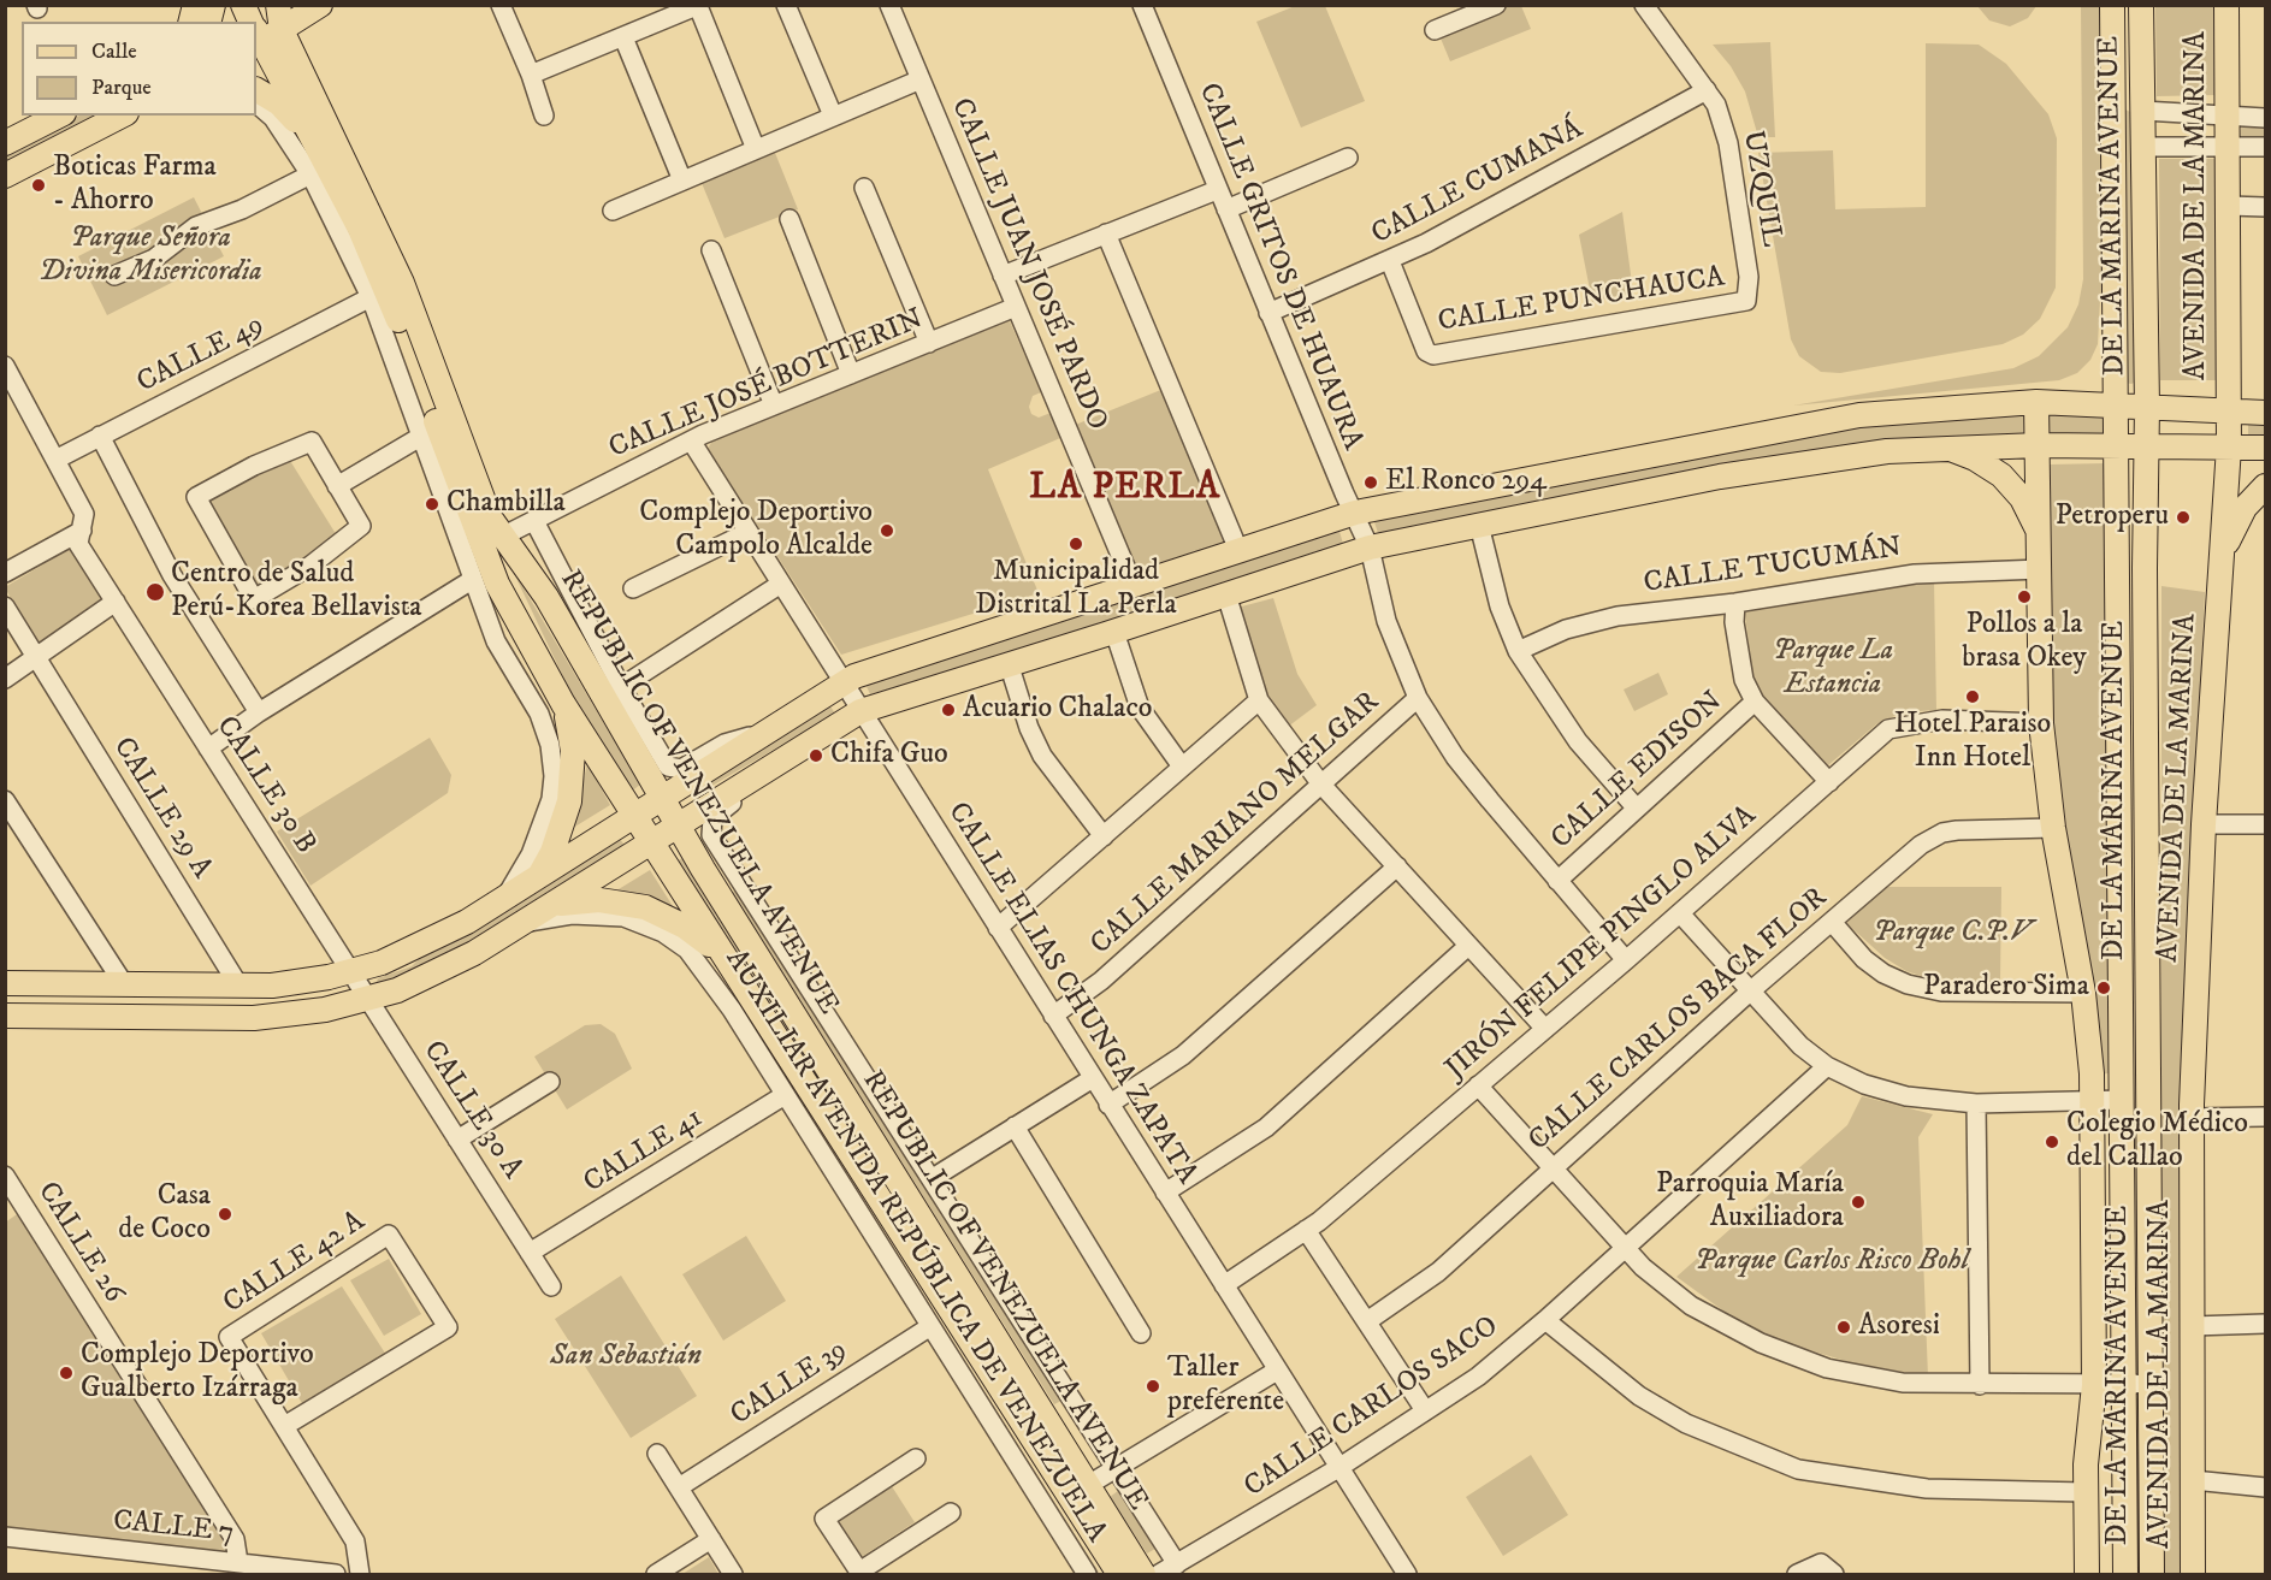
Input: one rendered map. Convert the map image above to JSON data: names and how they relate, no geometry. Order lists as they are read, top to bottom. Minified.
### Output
{"streets":{"main road":["DE LA MARINA AVENUE","AVENIDA DE LA MARINA","REPUBLIC OF VENEZUELA AVENUE"],"street":["CALLE CUMANÁ","UZQUIL","CALLE JUAN JOSÉ PARDO","CALLE GRITOS DE HUAURA","CALLE PUNCHAUCA","CALLE 49","CALLE JOSÉ BOTTERIN","CALLE TUCUMÁN","CALLE EDISON","CALLE 30 B","CALLE 29 A","CALLE MARIANO MELGAR","JIRÓN FELIPE PINGLO ALVA","CALLE ELIAS CHUNGA ZAPATA","CALLE CARLOS BACA FLOR","CALLE 30 A","CALLE 41","CALLE 26","AUXILIAR AVENIDA REPÚBLICA DE VENEZUELA","CALLE 42 A","CALLE 39","CALLE CARLOS SACO","CALLE 7"]},"crossings":[["CALLE CUMANÁ","UZQUIL"],["CALLE CUMANÁ","CALLE GRITOS DE HUAURA"],["CALLE CUMANÁ","CALLE PUNCHAUCA"],["UZQUIL","CALLE PUNCHAUCA"],["CALLE JUAN JOSÉ PARDO","CALLE JOSÉ BOTTERIN"],["CALLE GRITOS DE HUAURA","CALLE EDISON"],["CALLE GRITOS DE HUAURA","CALLE MARIANO MELGAR"],["CALLE GRITOS DE HUAURA","JIRÓN FELIPE PINGLO ALVA"],["CALLE 49","CALLE 30 B"],["CALLE JOSÉ BOTTERIN","REPUBLIC OF VENEZUELA AVENUE"],["CALLE JOSÉ BOTTERIN","CALLE ELIAS CHUNGA ZAPATA"],["CALLE 30 B","CALLE 30 A"],["CALLE MARIANO MELGAR","CALLE ELIAS CHUNGA ZAPATA"],["JIRÓN FELIPE PINGLO ALVA","CALLE ELIAS CHUNGA ZAPATA"],["CALLE ELIAS CHUNGA ZAPATA","CALLE CARLOS SACO"],["CALLE 30 A","CALLE 41"],["CALLE 41","AUXILIAR AVENIDA REPÚBLICA DE VENEZUELA"],["CALLE 26","CALLE 7"],["AUXILIAR AVENIDA REPÚBLICA DE VENEZUELA","CALLE 39"],["AUXILIAR AVENIDA REPÚBLICA DE VENEZUELA","CALLE CARLOS SACO"]],"districts":["LA PERLA"],"parks":["Parque Señora Divina Misericordia","Parque La Estancia","Parque C.P.V","Parque Carlos Risco Bohl","San Sebastián"],"places":["Boticas Farma - Ahorro","El Ronco 294","Chambilla","Petroperu","Complejo Deportivo Campolo Alcalde","Municipalidad Distrital La Perla","Centro de Salud Perú-Korea Bellavista","Pollos a la brasa Okey","Hotel Paraiso Inn Hotel","Acuario Chalaco","Chifa Guo","Paradero Sima","Colegio Médico del Callao","Parroquia María Auxiliadora","Casa de Coco","Asoresi","Complejo Deportivo Gualberto Izárraga","Taller preferente"],"legend":["Calle","Parque"]}
